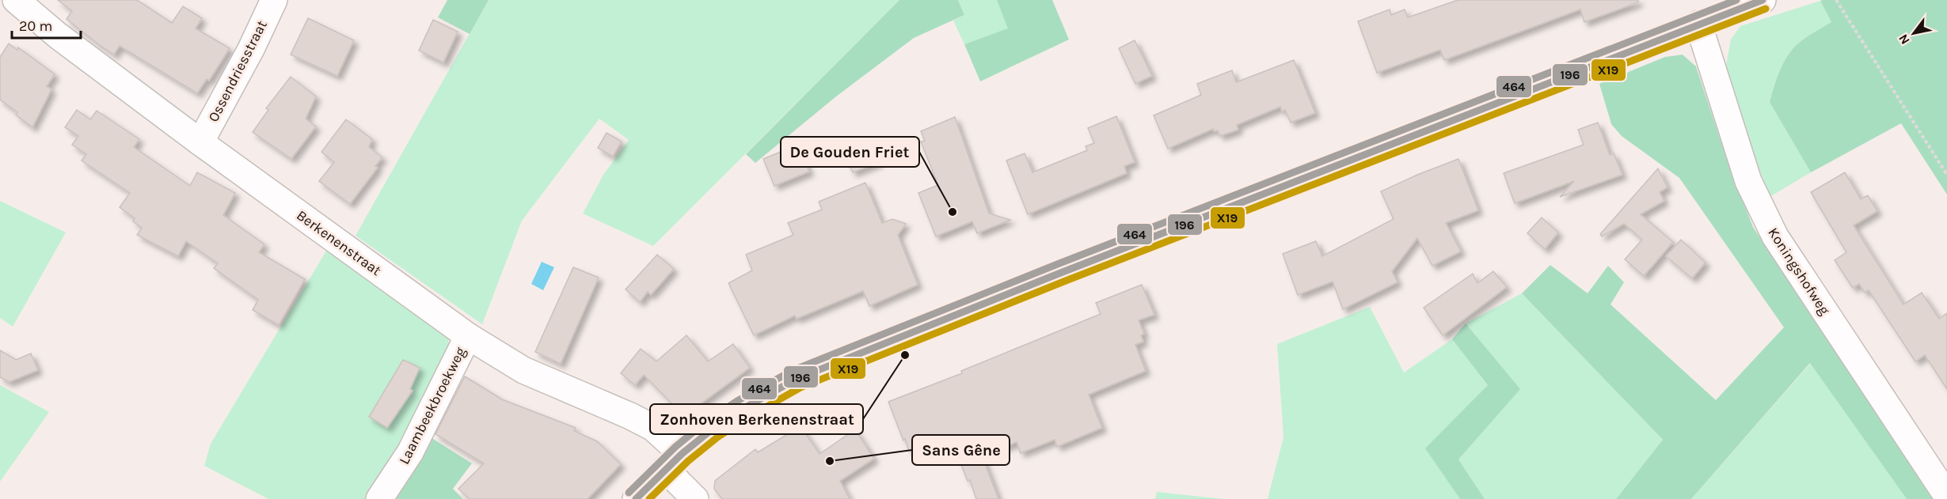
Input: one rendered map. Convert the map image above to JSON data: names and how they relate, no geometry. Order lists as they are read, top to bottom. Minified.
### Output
{"streets":{"street":["Ossendriesstraat","Berkenenstraat","Koningshofweg","Laambeekbroekweg"]},"crossings":[["Ossendriesstraat","Berkenenstraat"],["Berkenenstraat","Laambeekbroekweg"]],"places":["De Gouden Friet","Zonhoven Berkenenstraat","Sans Gêne"],"lines":["transit line 196","transit line 464","transit line X19"],"scale_bar":"20 m","north":"bottom left"}
